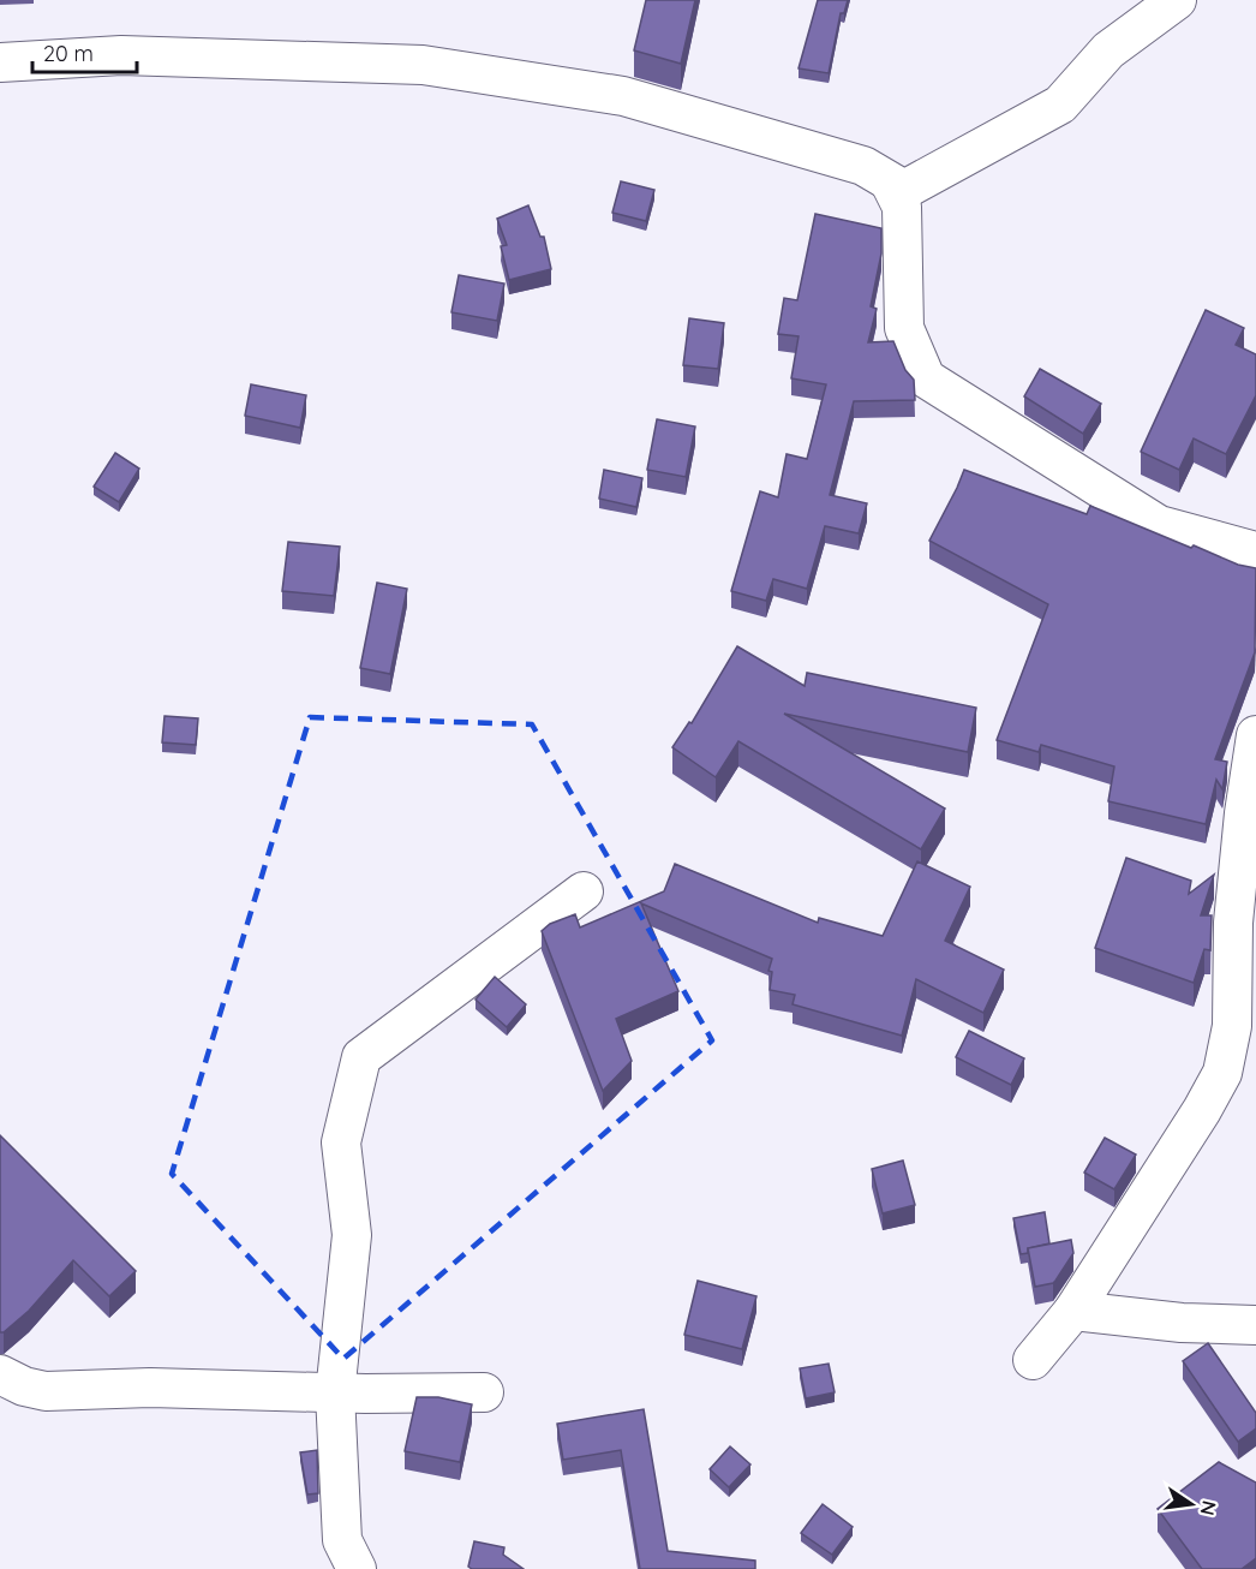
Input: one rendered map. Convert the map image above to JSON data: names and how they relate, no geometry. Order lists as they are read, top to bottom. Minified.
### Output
{"scale_bar":"20 m","north":"right"}
